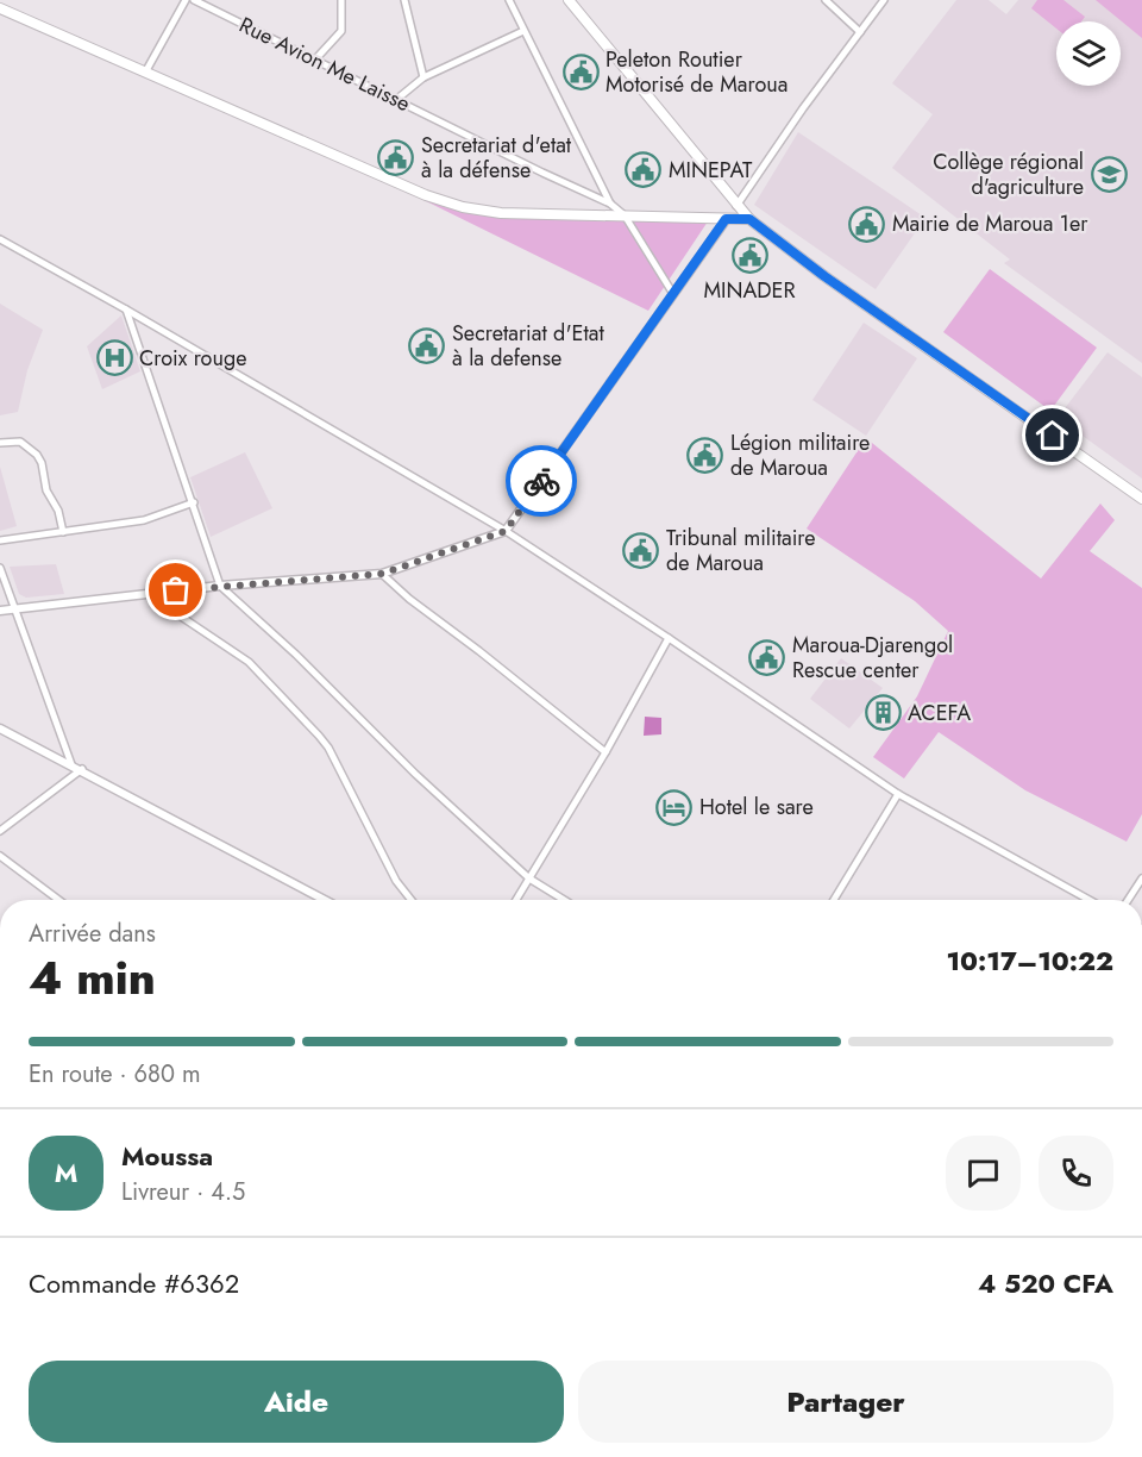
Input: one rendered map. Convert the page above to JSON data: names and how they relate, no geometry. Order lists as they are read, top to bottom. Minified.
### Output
{"streets":{"street":["Rue Avion Me Laisse"]},"places":{"public building":["Peleton Routier Motorisé de Maroua","Secretariat d'etat à la défense","MINEPAT","Mairie de Maroua 1er","MINADER","Secretariat d'Etat à la defense","Légion militaire de Maroua","Tribunal militaire de Maroua","Maroua-Djarengol Rescue center"],"school or university":["Collège régional d'agriculture"],"hospital":["Croix rouge"],"building":["ACEFA"],"hotel":["Hotel le sare"]},"page":{"heading":["4 min","Arrivée dans","10:17–10:22"],"panel":["Moussa","Livreur · 4.5","Commande #6362","4 520 CFA"],"bar":"En route · 680 m","round":"M","buttons":["Aide","Partager"]}}
